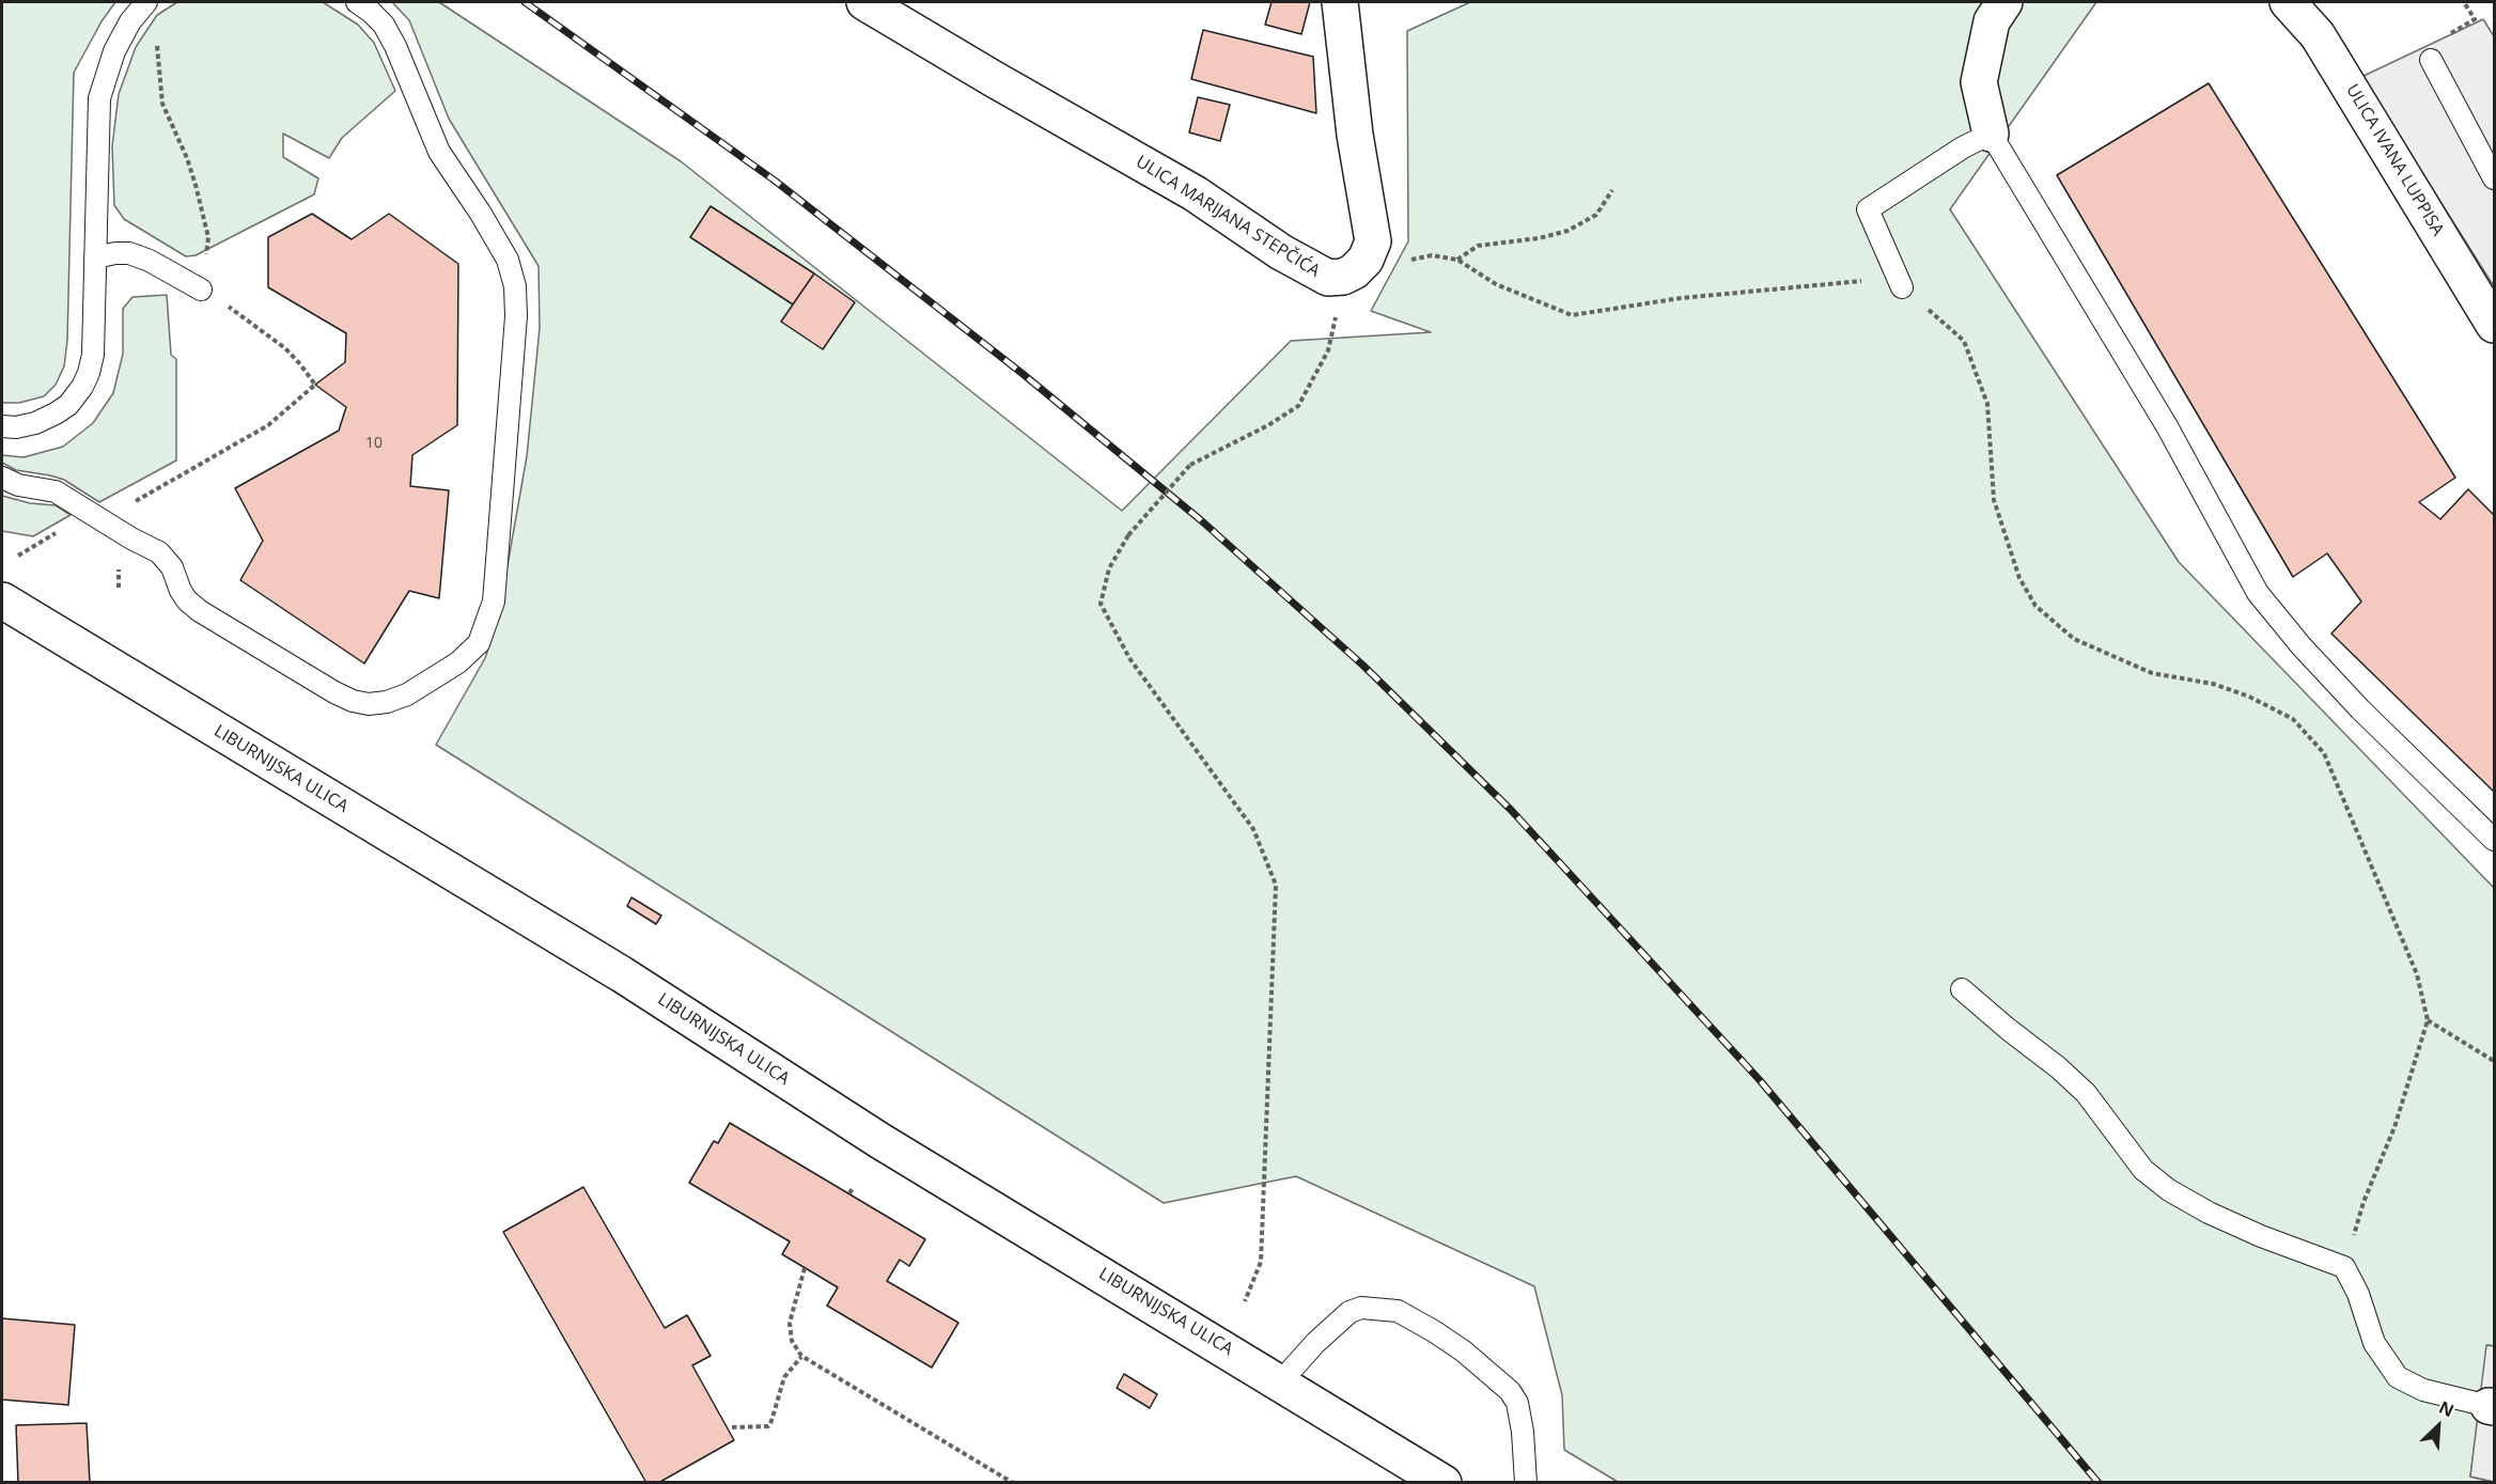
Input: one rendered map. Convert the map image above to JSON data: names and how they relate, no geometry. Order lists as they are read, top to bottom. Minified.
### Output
{"streets":{"main road":["ULICA IVANA LUPPISA","ULICA MARIJANA STEPČIĆA","LIBURNIJSKA ULICA"]},"house_numbers":["10"],"north":"top right"}
